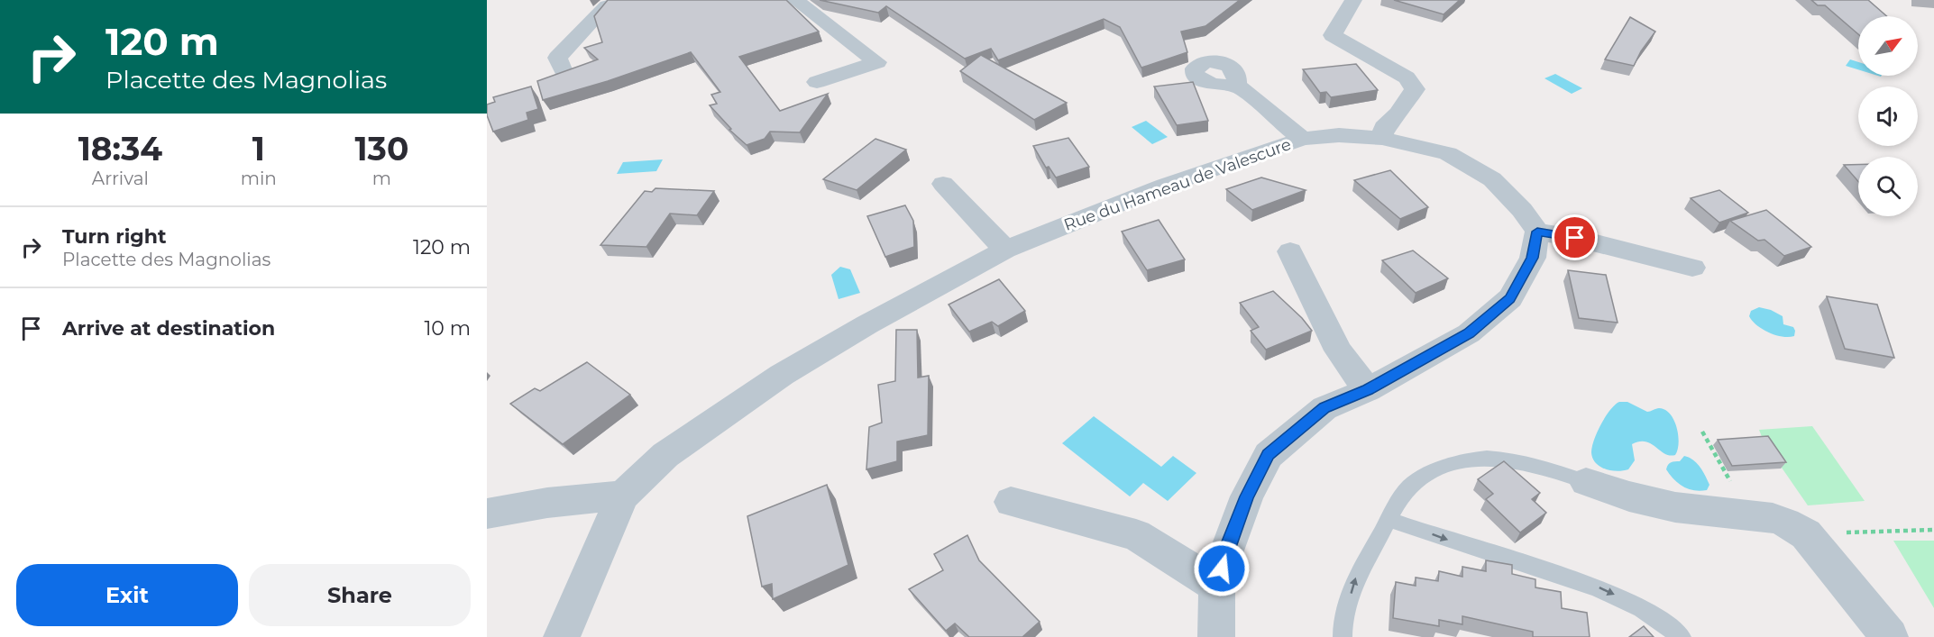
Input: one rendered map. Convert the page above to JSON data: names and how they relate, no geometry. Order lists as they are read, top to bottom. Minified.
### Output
{"streets":{"street":["Rue du Hameau de Valescure"]},"north":"top right","page":{"turn":["120 m","Placette des Magnolias"],"eta":["18:34","Arrival","1","min","130","m"],"list":[{"name":"Turn right","note":"Placette des Magnolias","value":"120 m"},{"name":"Arrive at destination","value":"10 m"}],"buttons":["Exit","Share"]}}
